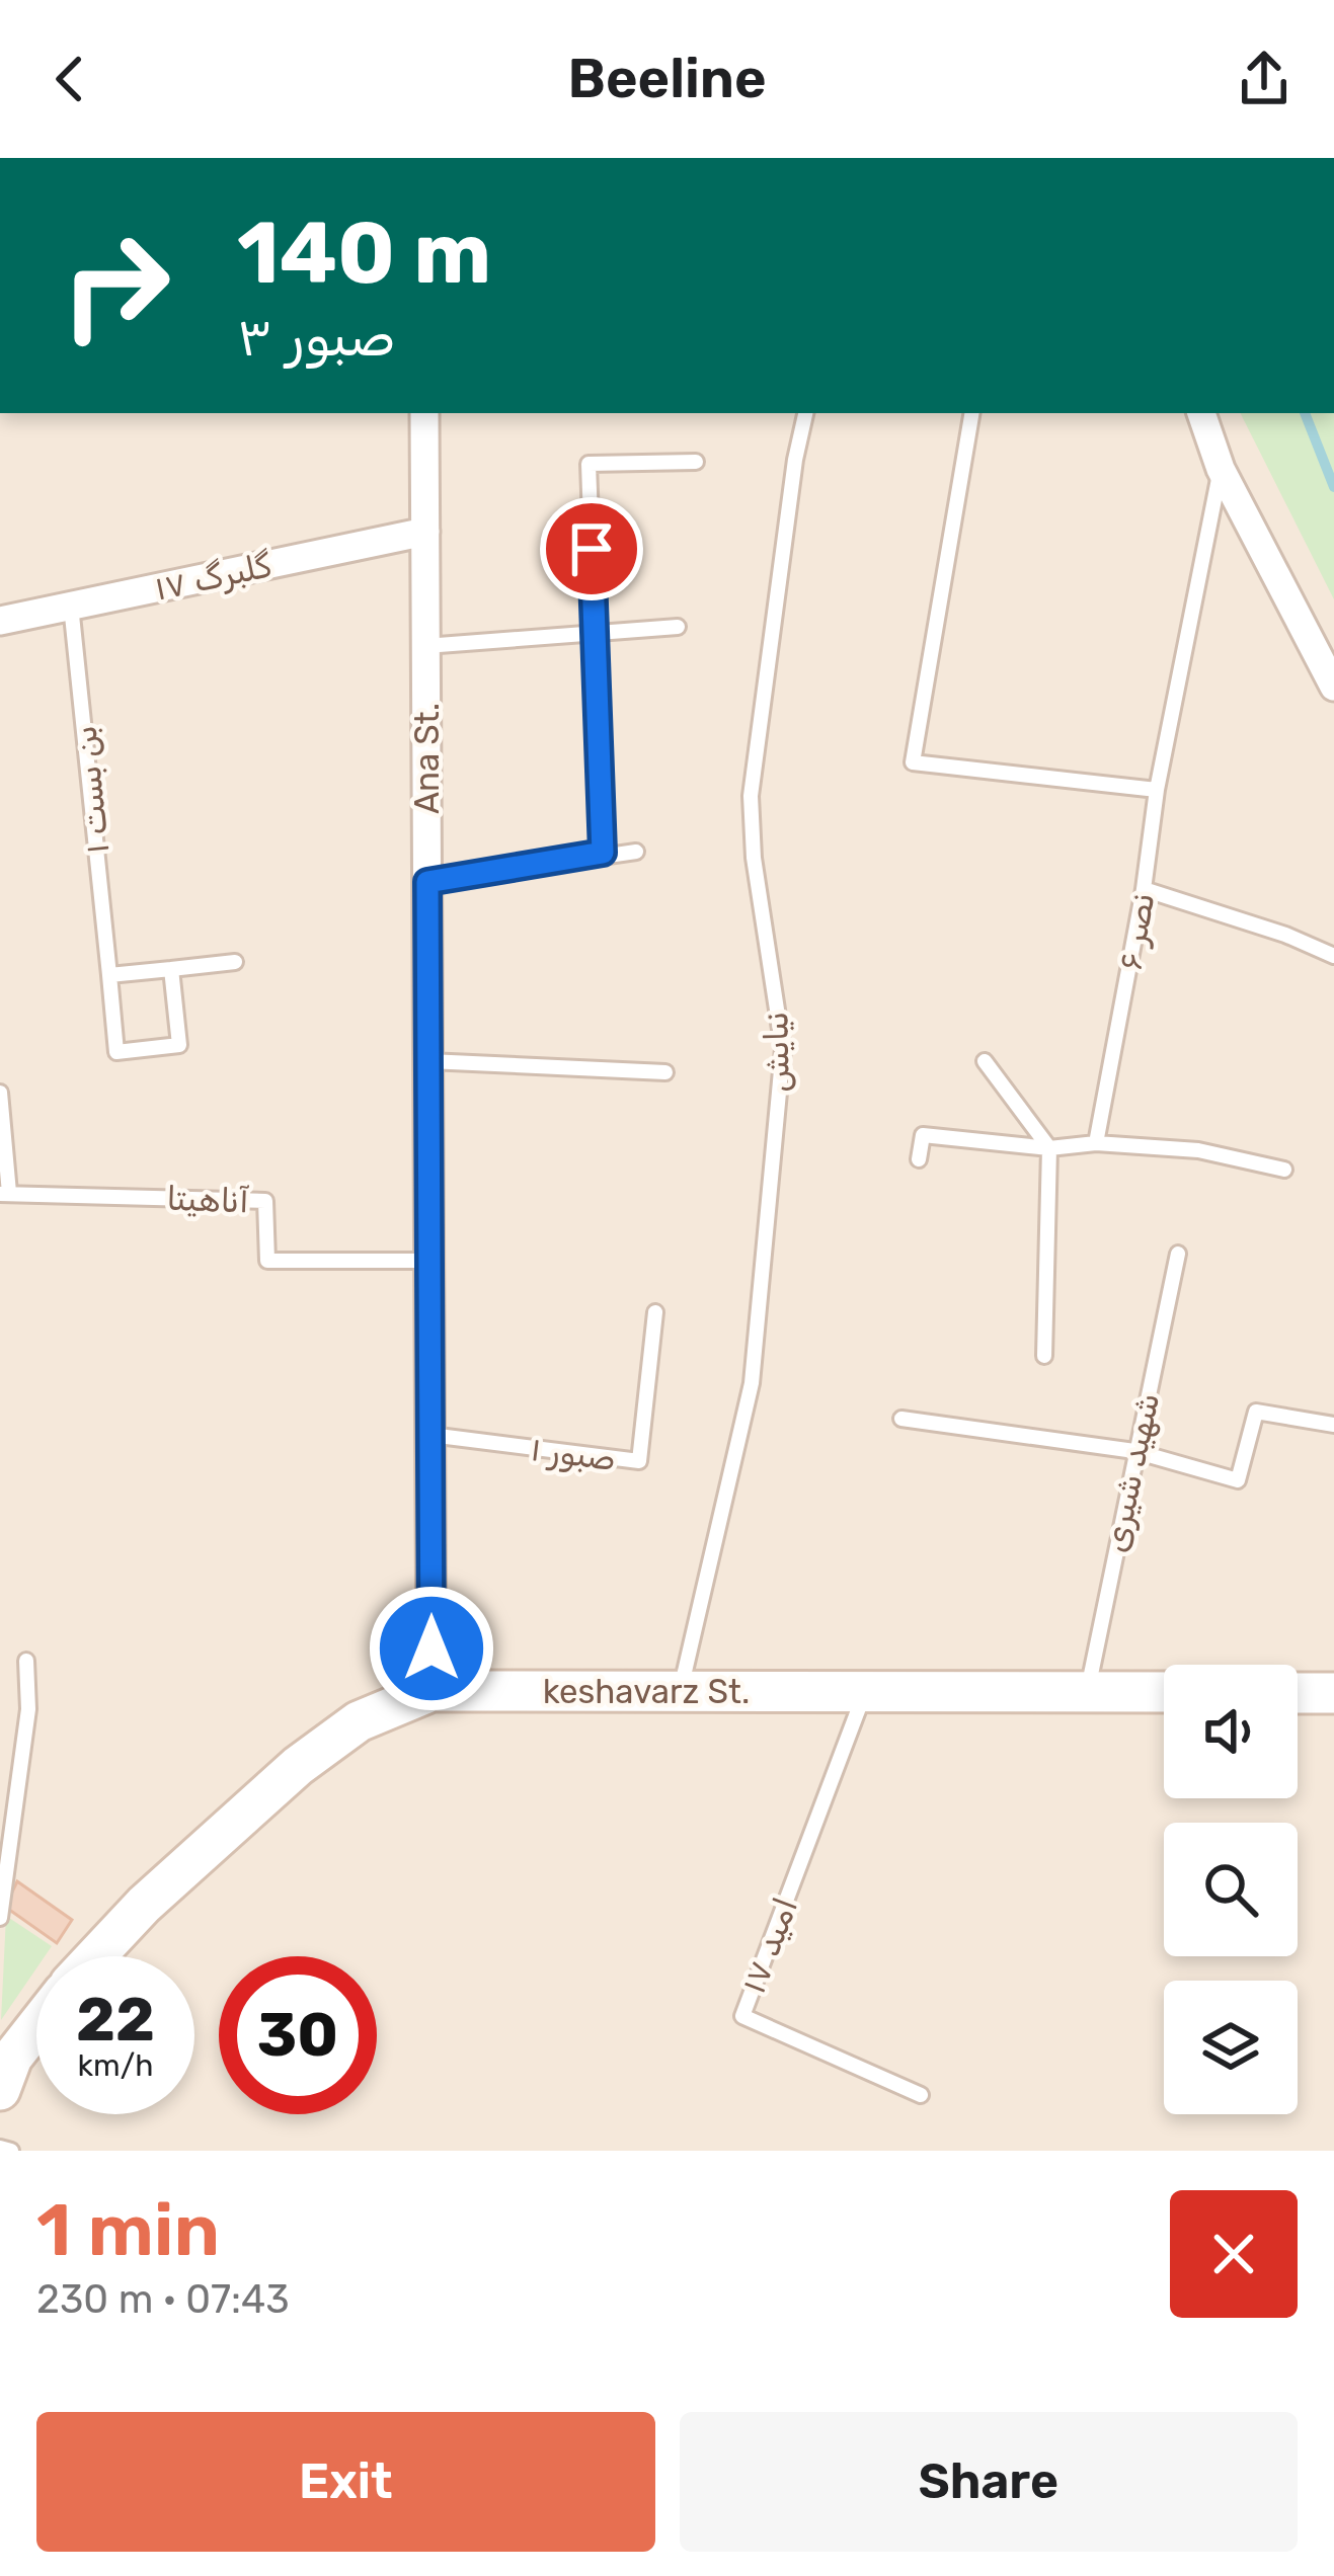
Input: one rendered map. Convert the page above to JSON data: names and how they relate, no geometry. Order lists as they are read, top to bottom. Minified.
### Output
{"streets":{"main road":["keshavarz St."],"street":["گلبرگ ۱۷","Ana St."],"lane":["بن بست ۱","نصر ۶","نیایش","آناهیتا","صبور ۱","شهید شیری","امید ۱۷"]},"crossings":[["گلبرگ ۱۷","Ana St."],["گلبرگ ۱۷","بن بست ۱"],["Ana St.","آناهیتا"],["Ana St.","صبور ۱"],["Ana St.","keshavarz St."],["نیایش","keshavarz St."],["شهید شیری","keshavarz St."],["keshavarz St.","امید ۱۷"]],"page":{"header":"Beeline","turn":["140 m","صبور ۳"],"speed":"22 km/h","limit":"30","heading":["1 min","230 m · 07:43"],"buttons":["Exit","Share"]}}
